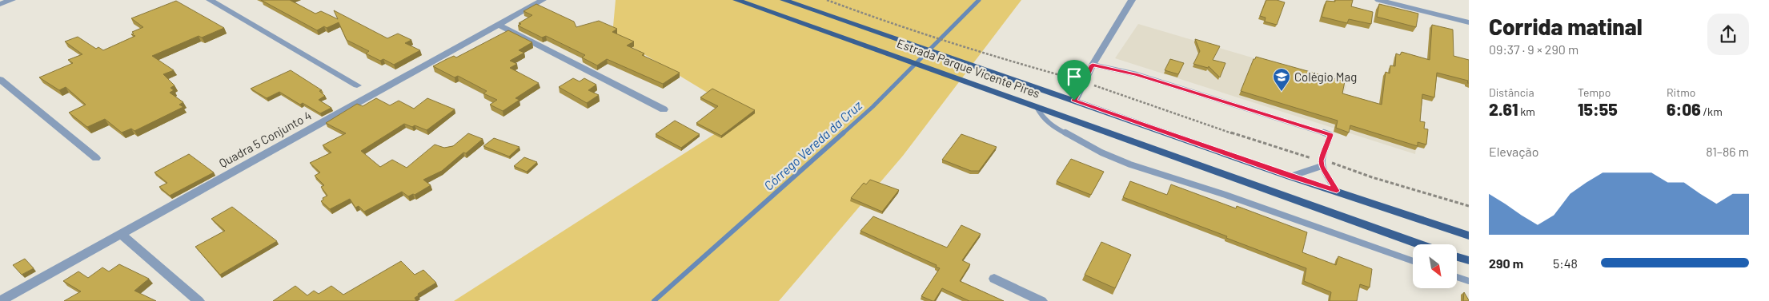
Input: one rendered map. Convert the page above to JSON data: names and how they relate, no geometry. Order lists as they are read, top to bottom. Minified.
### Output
{"streets":{"main road":["Estrada Parque Vicente Pires"],"street":["Quadra 5 Conjunto 4"]},"water":["Córrego Vereda da Cruz"],"places":{"school or university":["Colégio Mag"]},"north":"bottom right","page":{"heading":["Corrida matinal","09:37 · 9 × 290 m"],"stats":[["Distância","2.61 km"],["Tempo","15:55"],["Ritmo","6:06 /km"]],"chart":["Elevação","81–86 m"],"list":[{"name":"290 m","note":"5:48"}]}}
